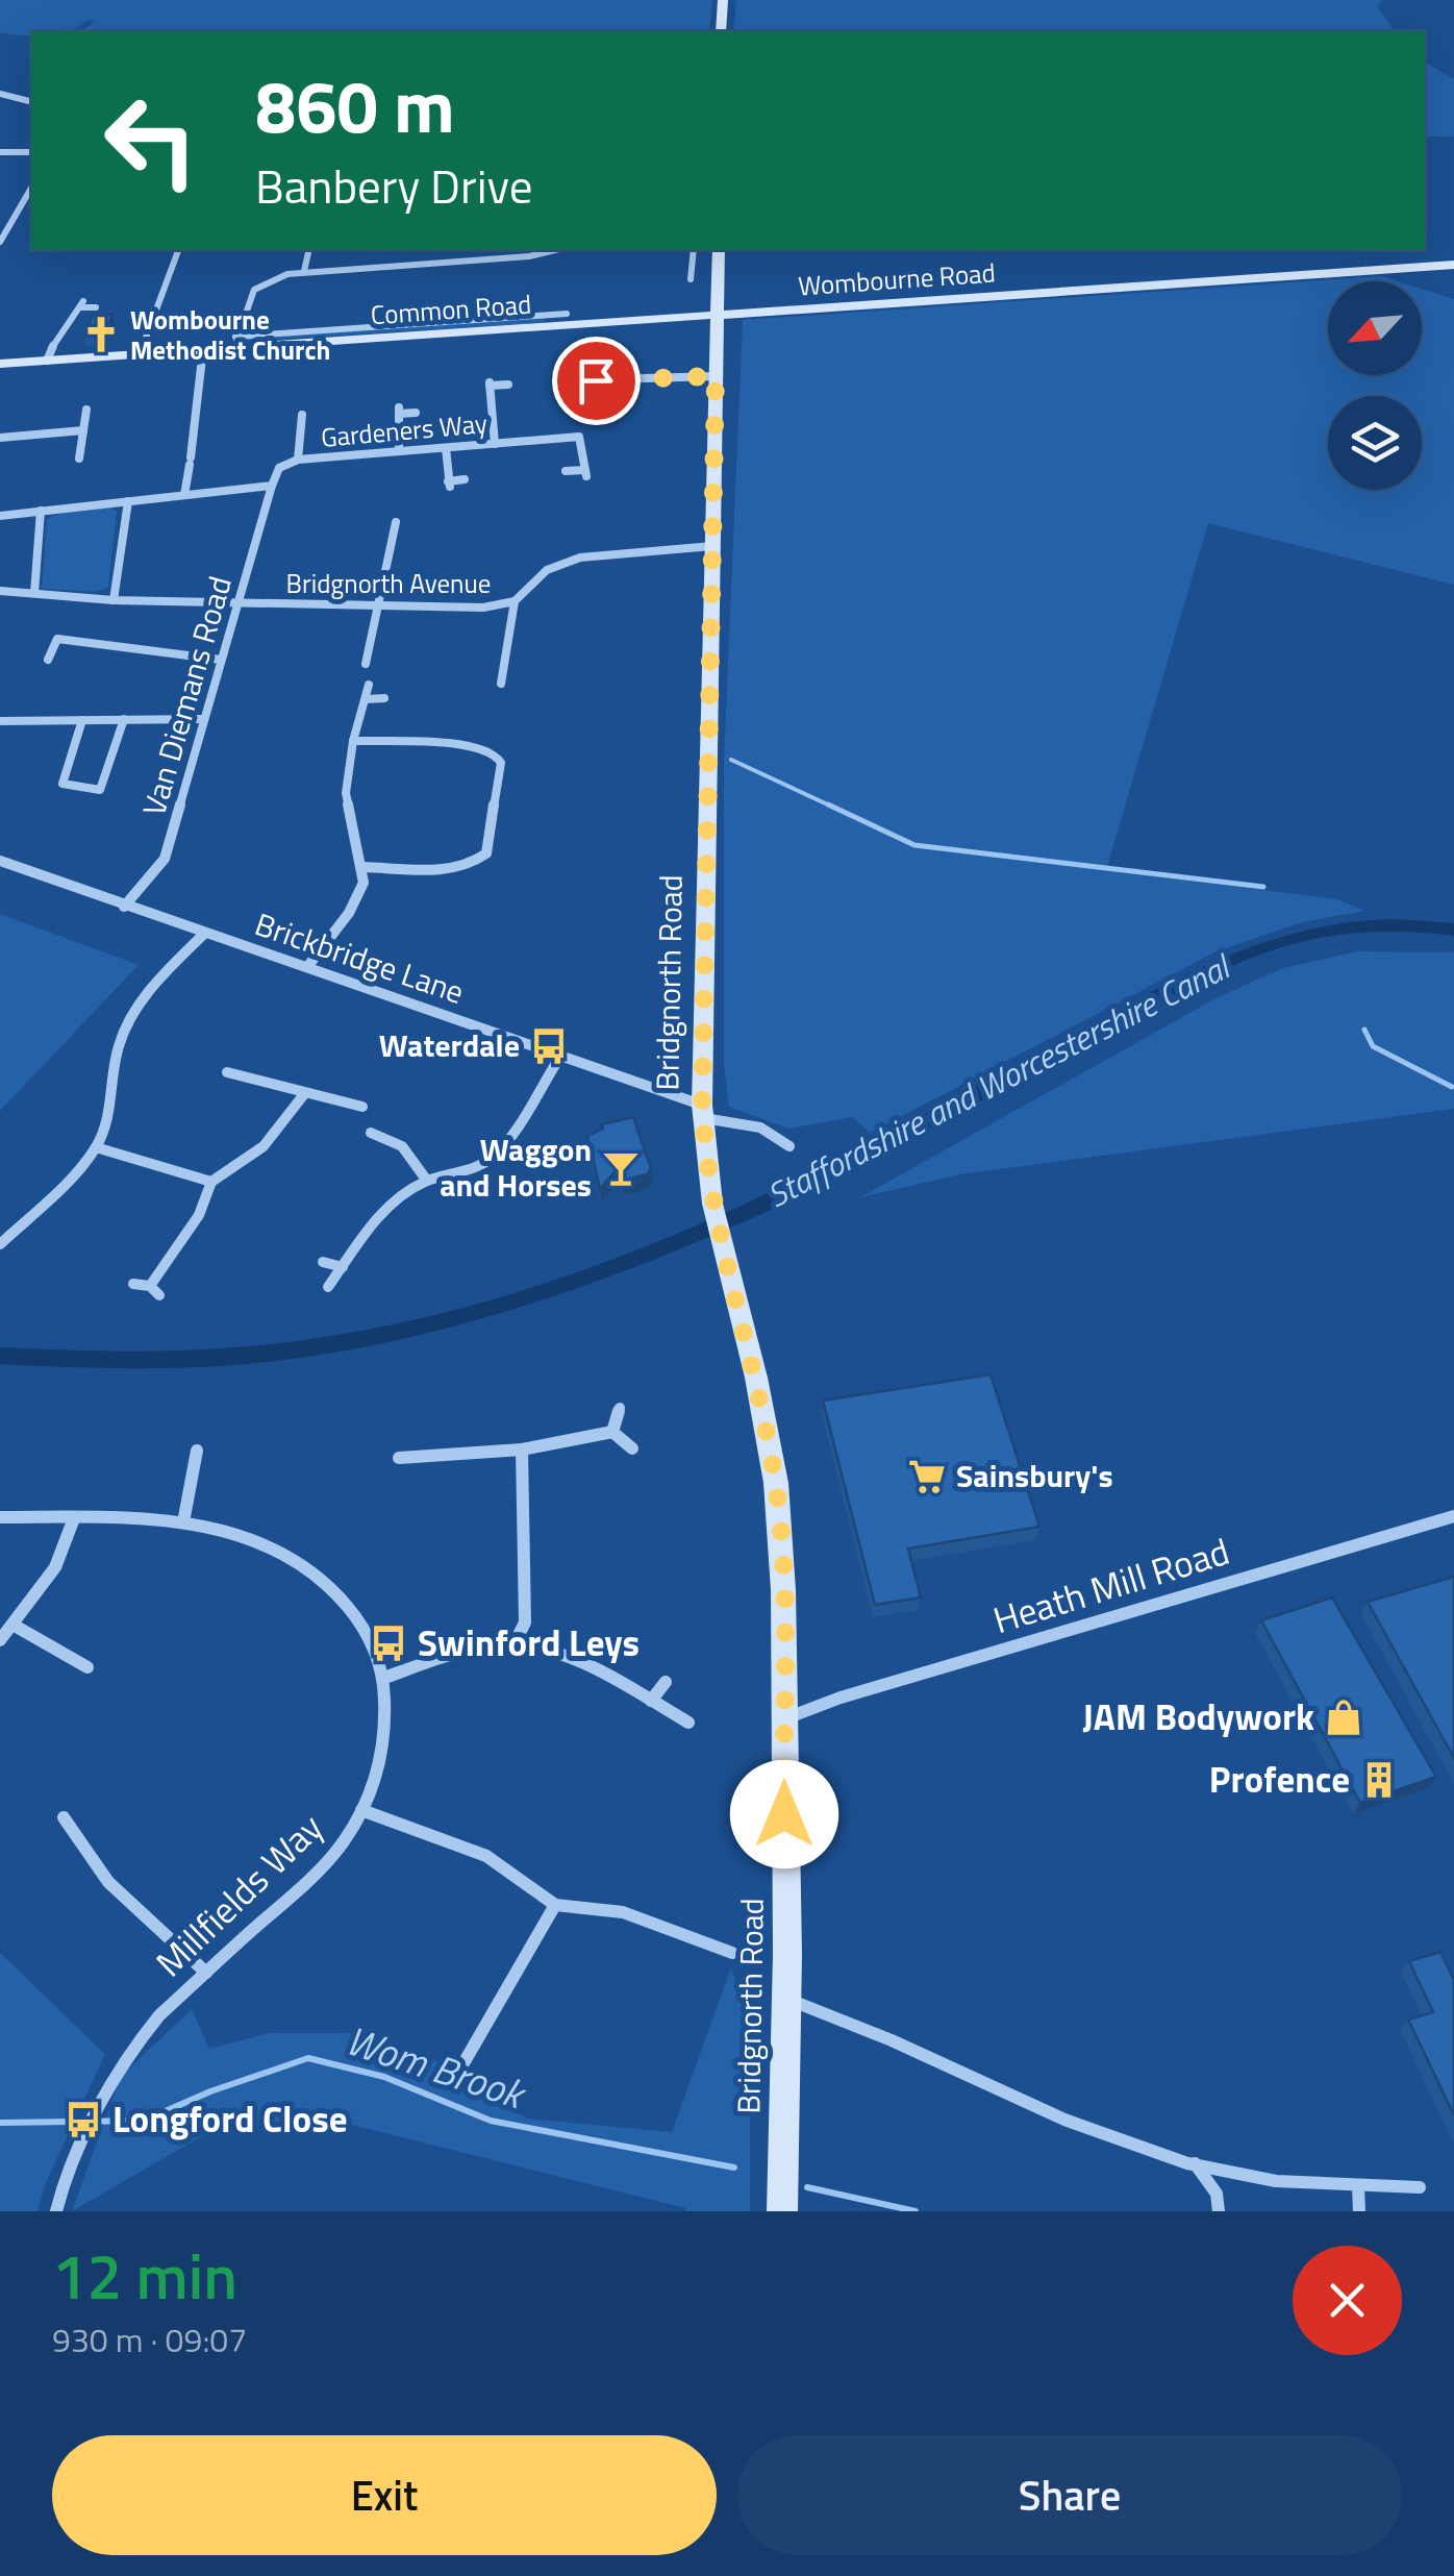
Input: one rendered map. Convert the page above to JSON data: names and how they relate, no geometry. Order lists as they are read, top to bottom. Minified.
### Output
{"streets":{"main road":["Wombourne Road","Common Road","Bridgnorth Road"],"street":["Gardeners Way","Bridgnorth Avenue","Van Diemans Road","Brickbridge Lane","Heath Mill Road","Millfields Way"]},"crossings":[["Wombourne Road","Common Road"],["Wombourne Road","Bridgnorth Road"],["Common Road","Bridgnorth Road"],["Gardeners Way","Van Diemans Road"],["Bridgnorth Avenue","Van Diemans Road"],["Bridgnorth Avenue","Bridgnorth Road"],["Van Diemans Road","Brickbridge Lane"],["Brickbridge Lane","Bridgnorth Road"],["Bridgnorth Road","Heath Mill Road"]],"water":["Staffordshire and Worcestershire Canal","Wom Brook"],"places":{"church":["Wombourne Methodist Church"],"bus stop":["Waterdale","Swinford Leys","Longford Close"],"bar":["Waggon and Horses"],"supermarket":["Sainsbury's"],"shop":["JAM Bodywork"],"building":["Profence"]},"north":"bottom left","page":{"turn":["860 m","Banbery Drive"],"heading":["12 min","930 m · 09:07"],"buttons":["Exit","Share"]}}
